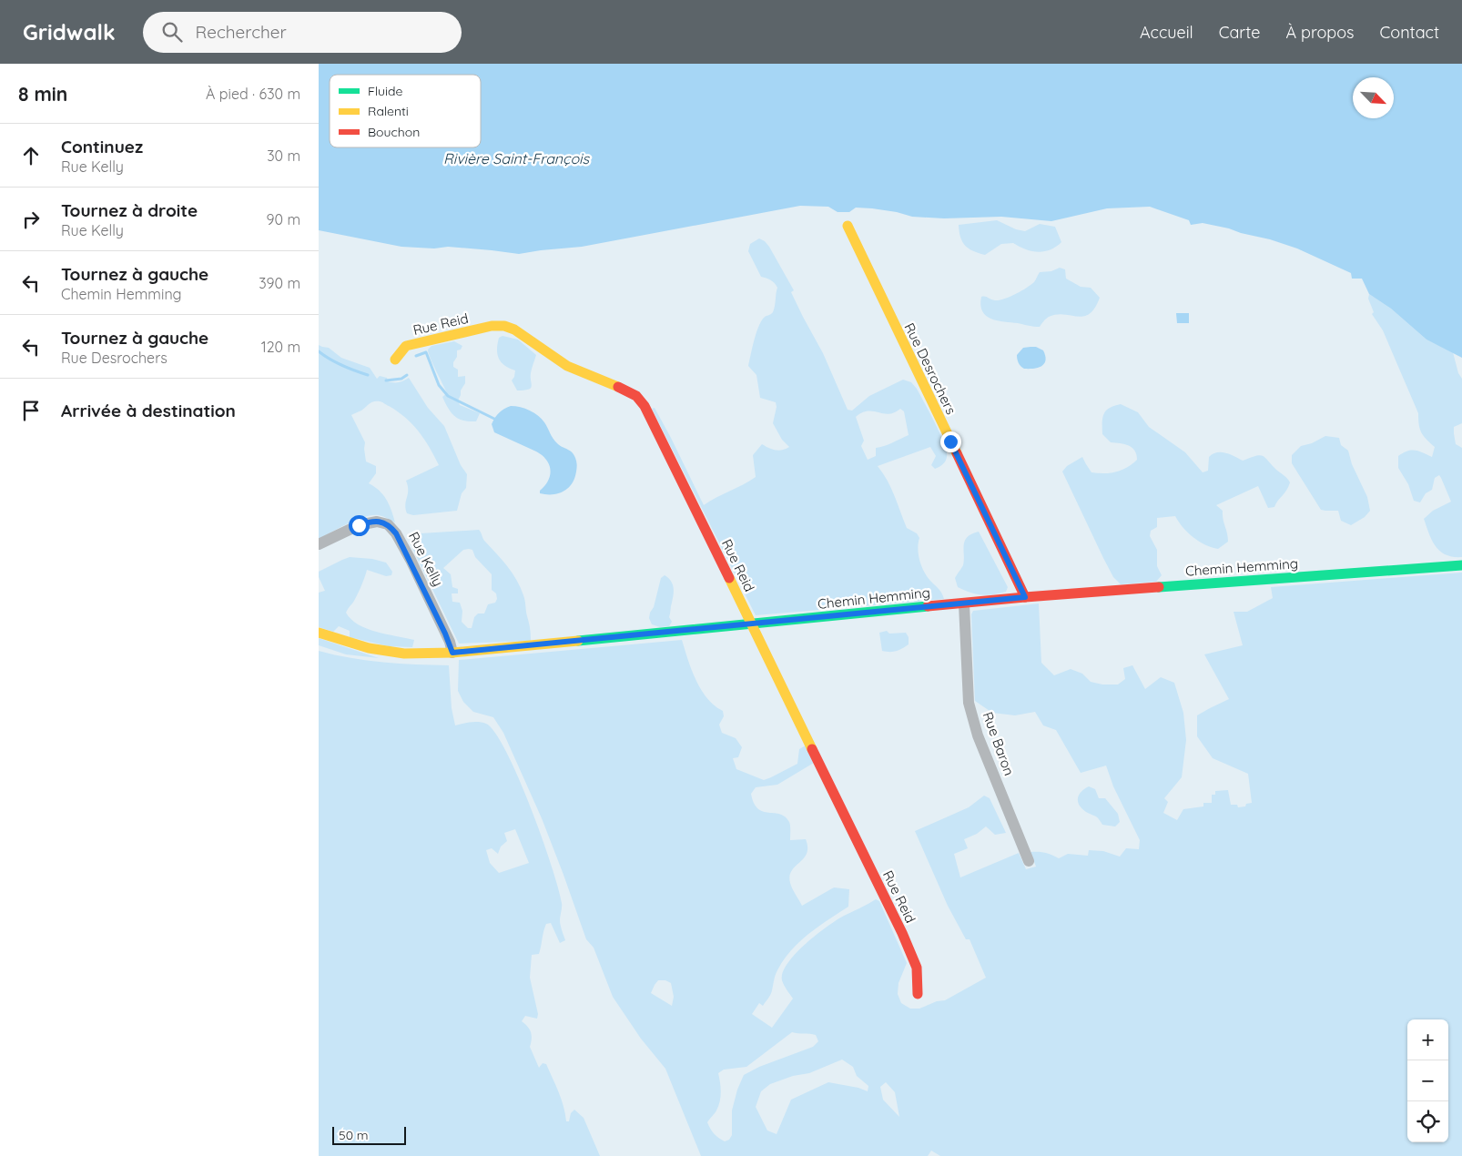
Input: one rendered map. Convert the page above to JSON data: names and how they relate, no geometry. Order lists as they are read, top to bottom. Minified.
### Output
{"streets":{"street":["Rue Reid","Rue Desrochers","Rue Kelly","Chemin Hemming","Rue Baron"]},"crossings":[["Rue Reid","Chemin Hemming"],["Rue Desrochers","Chemin Hemming"],["Rue Kelly","Chemin Hemming"],["Chemin Hemming","Rue Baron"]],"water":["Rivière Saint-François"],"legend":["Fluide","Ralenti","Bouchon"],"scale_bar":"50 m","north":"bottom right","page":{"header":"Gridwalk","search":"Rechercher","nav":["Accueil","Carte","À propos","Contact"],"heading":["8 min","À pied · 630 m"],"list":[["Continuez","Rue Kelly","30 m"],["Tournez à droite","Rue Kelly","90 m"],["Tournez à gauche","Chemin Hemming","390 m"],["Tournez à gauche","Rue Desrochers","120 m"],"Arrivée à destination"],"map_buttons":["+","−"],"scale":"50 m"}}
